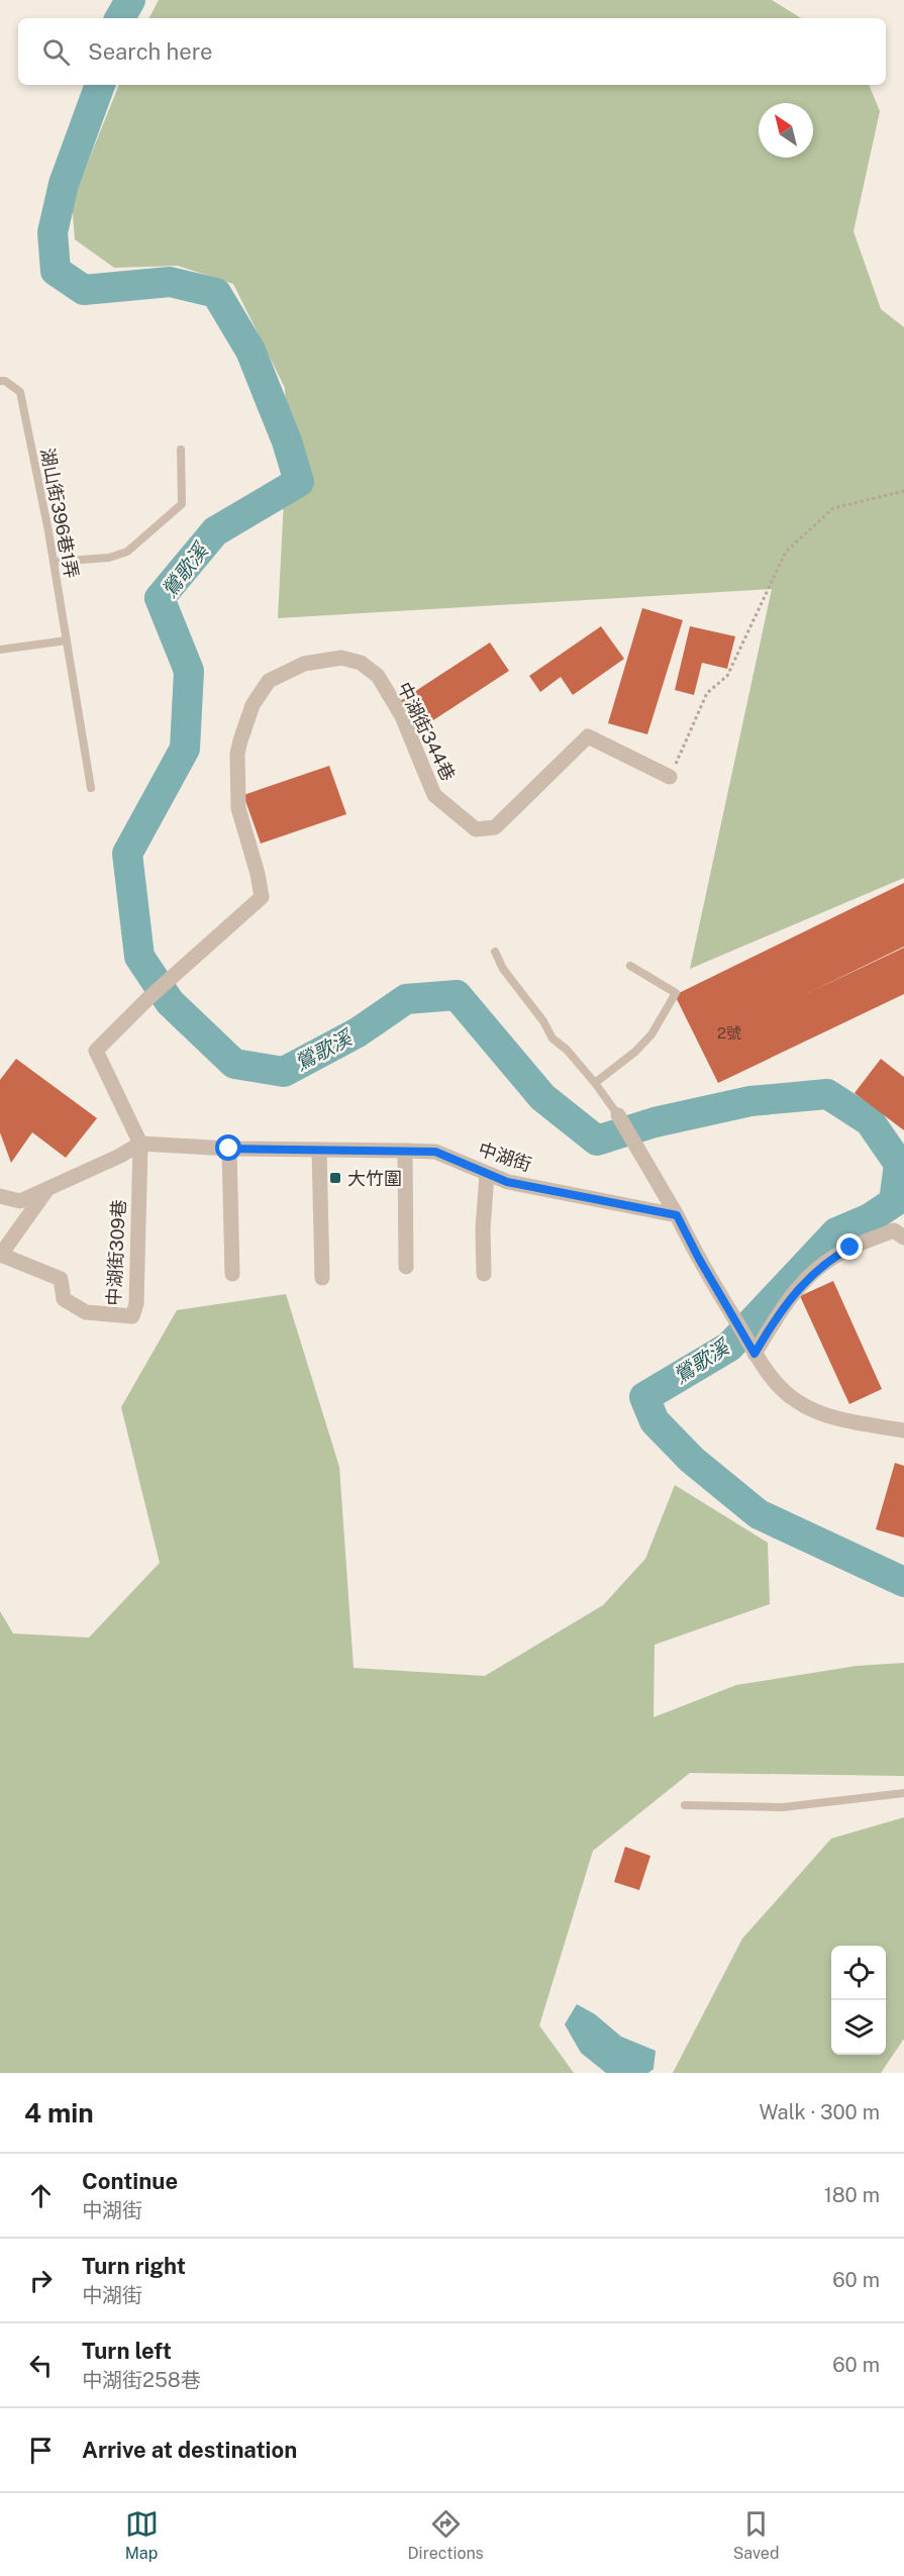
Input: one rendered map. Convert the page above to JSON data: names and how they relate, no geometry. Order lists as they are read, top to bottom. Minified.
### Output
{"streets":{"street":["中湖街344巷","中湖街","中湖街309巷"],"lane":["湖山街396巷1弄"]},"crossings":[["中湖街344巷","中湖街"],["中湖街344巷","中湖街309巷"],["中湖街","中湖街309巷"]],"water":["鶯歌溪"],"places":{"transit":["大竹圍"]},"house_numbers":["2號"],"north":"top left","page":{"search":"Search here","heading":["4 min","Walk · 300 m"],"list":[["Continue","中湖街","180 m"],["Turn right","中湖街","60 m"],["Turn left","中湖街258巷","60 m"],"Arrive at destination"],"nav":["Map","Directions","Saved"]}}
